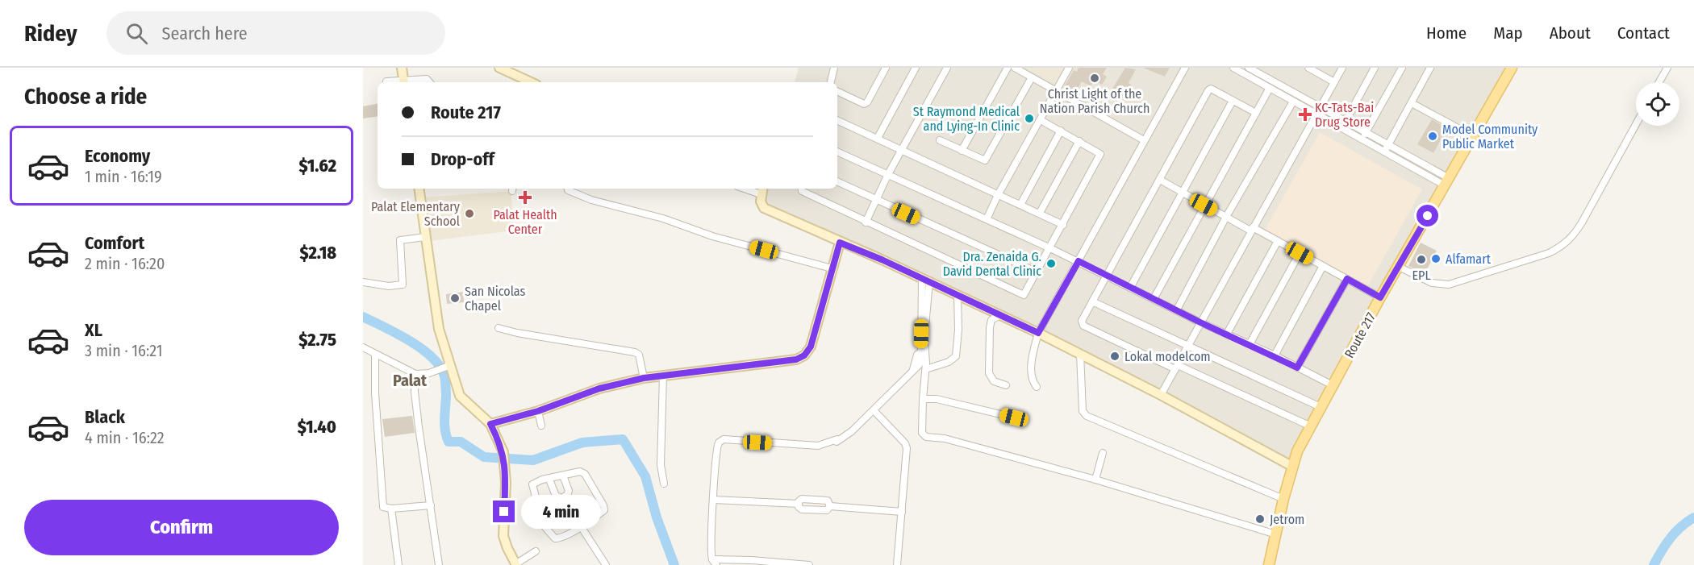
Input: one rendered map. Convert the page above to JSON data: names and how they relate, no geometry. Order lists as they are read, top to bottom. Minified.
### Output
{"streets":{"main road":["Route 217"]},"districts":["Palat"],"places":{"other":["Christ Light of the Nation Parish Church","St Raymond Medical and Lying-In Clinic","Model Community Public Market","Palat Elementary School","Alfamart","EPL","Dra. Zenaida G. David Dental Clinic","San Nicolas Chapel","Lokal modelcom","Jetrom"],"health":["KC-Tats-Bai Drug Store","Palat Health Center"]},"page":{"header":"Ridey","search":"Search here","nav":["Home","Map","About","Contact"],"heading":"Choose a ride","banner":["Route 217","Drop-off"],"list":[{"name":"Economy","note":"1 min · 16:19","value":"$1.62"},{"name":"Comfort","note":"2 min · 16:20","value":"$2.18"},{"name":"XL","note":"3 min · 16:21","value":"$2.75"},{"name":"Black","note":"4 min · 16:22","value":"$1.40"}],"buttons":"Confirm","bubble":"4 min"}}
